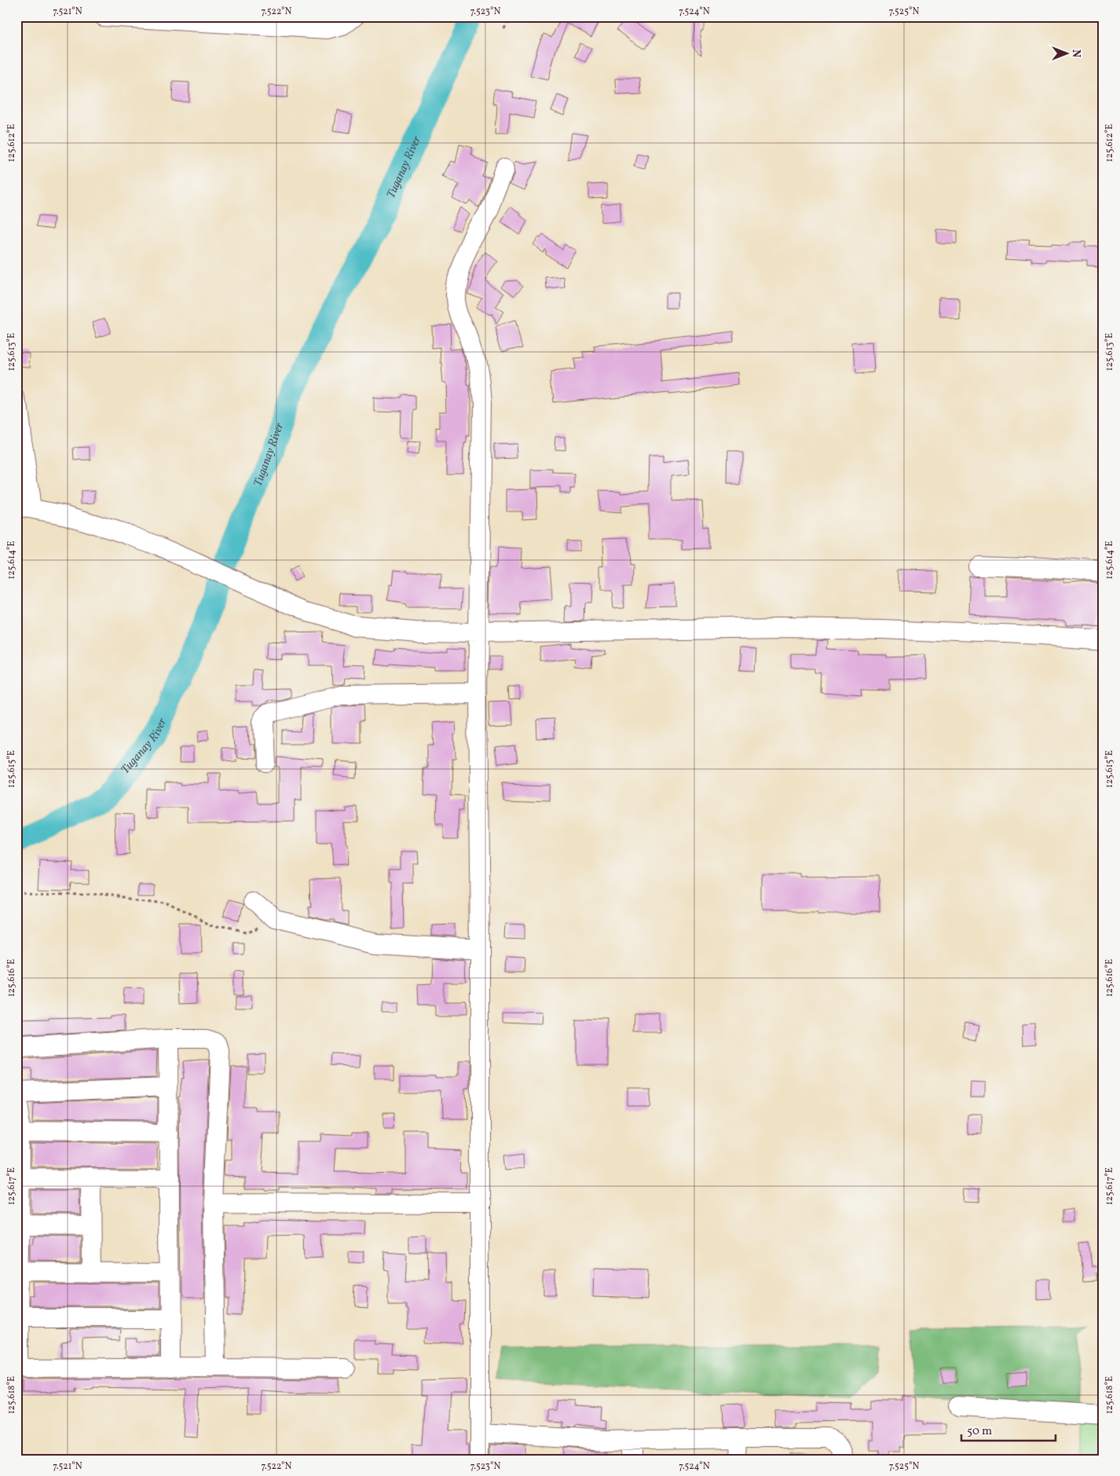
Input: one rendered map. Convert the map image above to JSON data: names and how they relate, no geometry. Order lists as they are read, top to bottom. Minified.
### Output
{"water":["Tuganay River"],"scale_bar":"50 m","north":"right","coordinates":["7.521°N","7.522°N","7.523°N","7.524°N","7.525°N","125.612°E","125.613°E","125.614°E","125.615°E","125.616°E","125.617°E","125.618°E"]}
